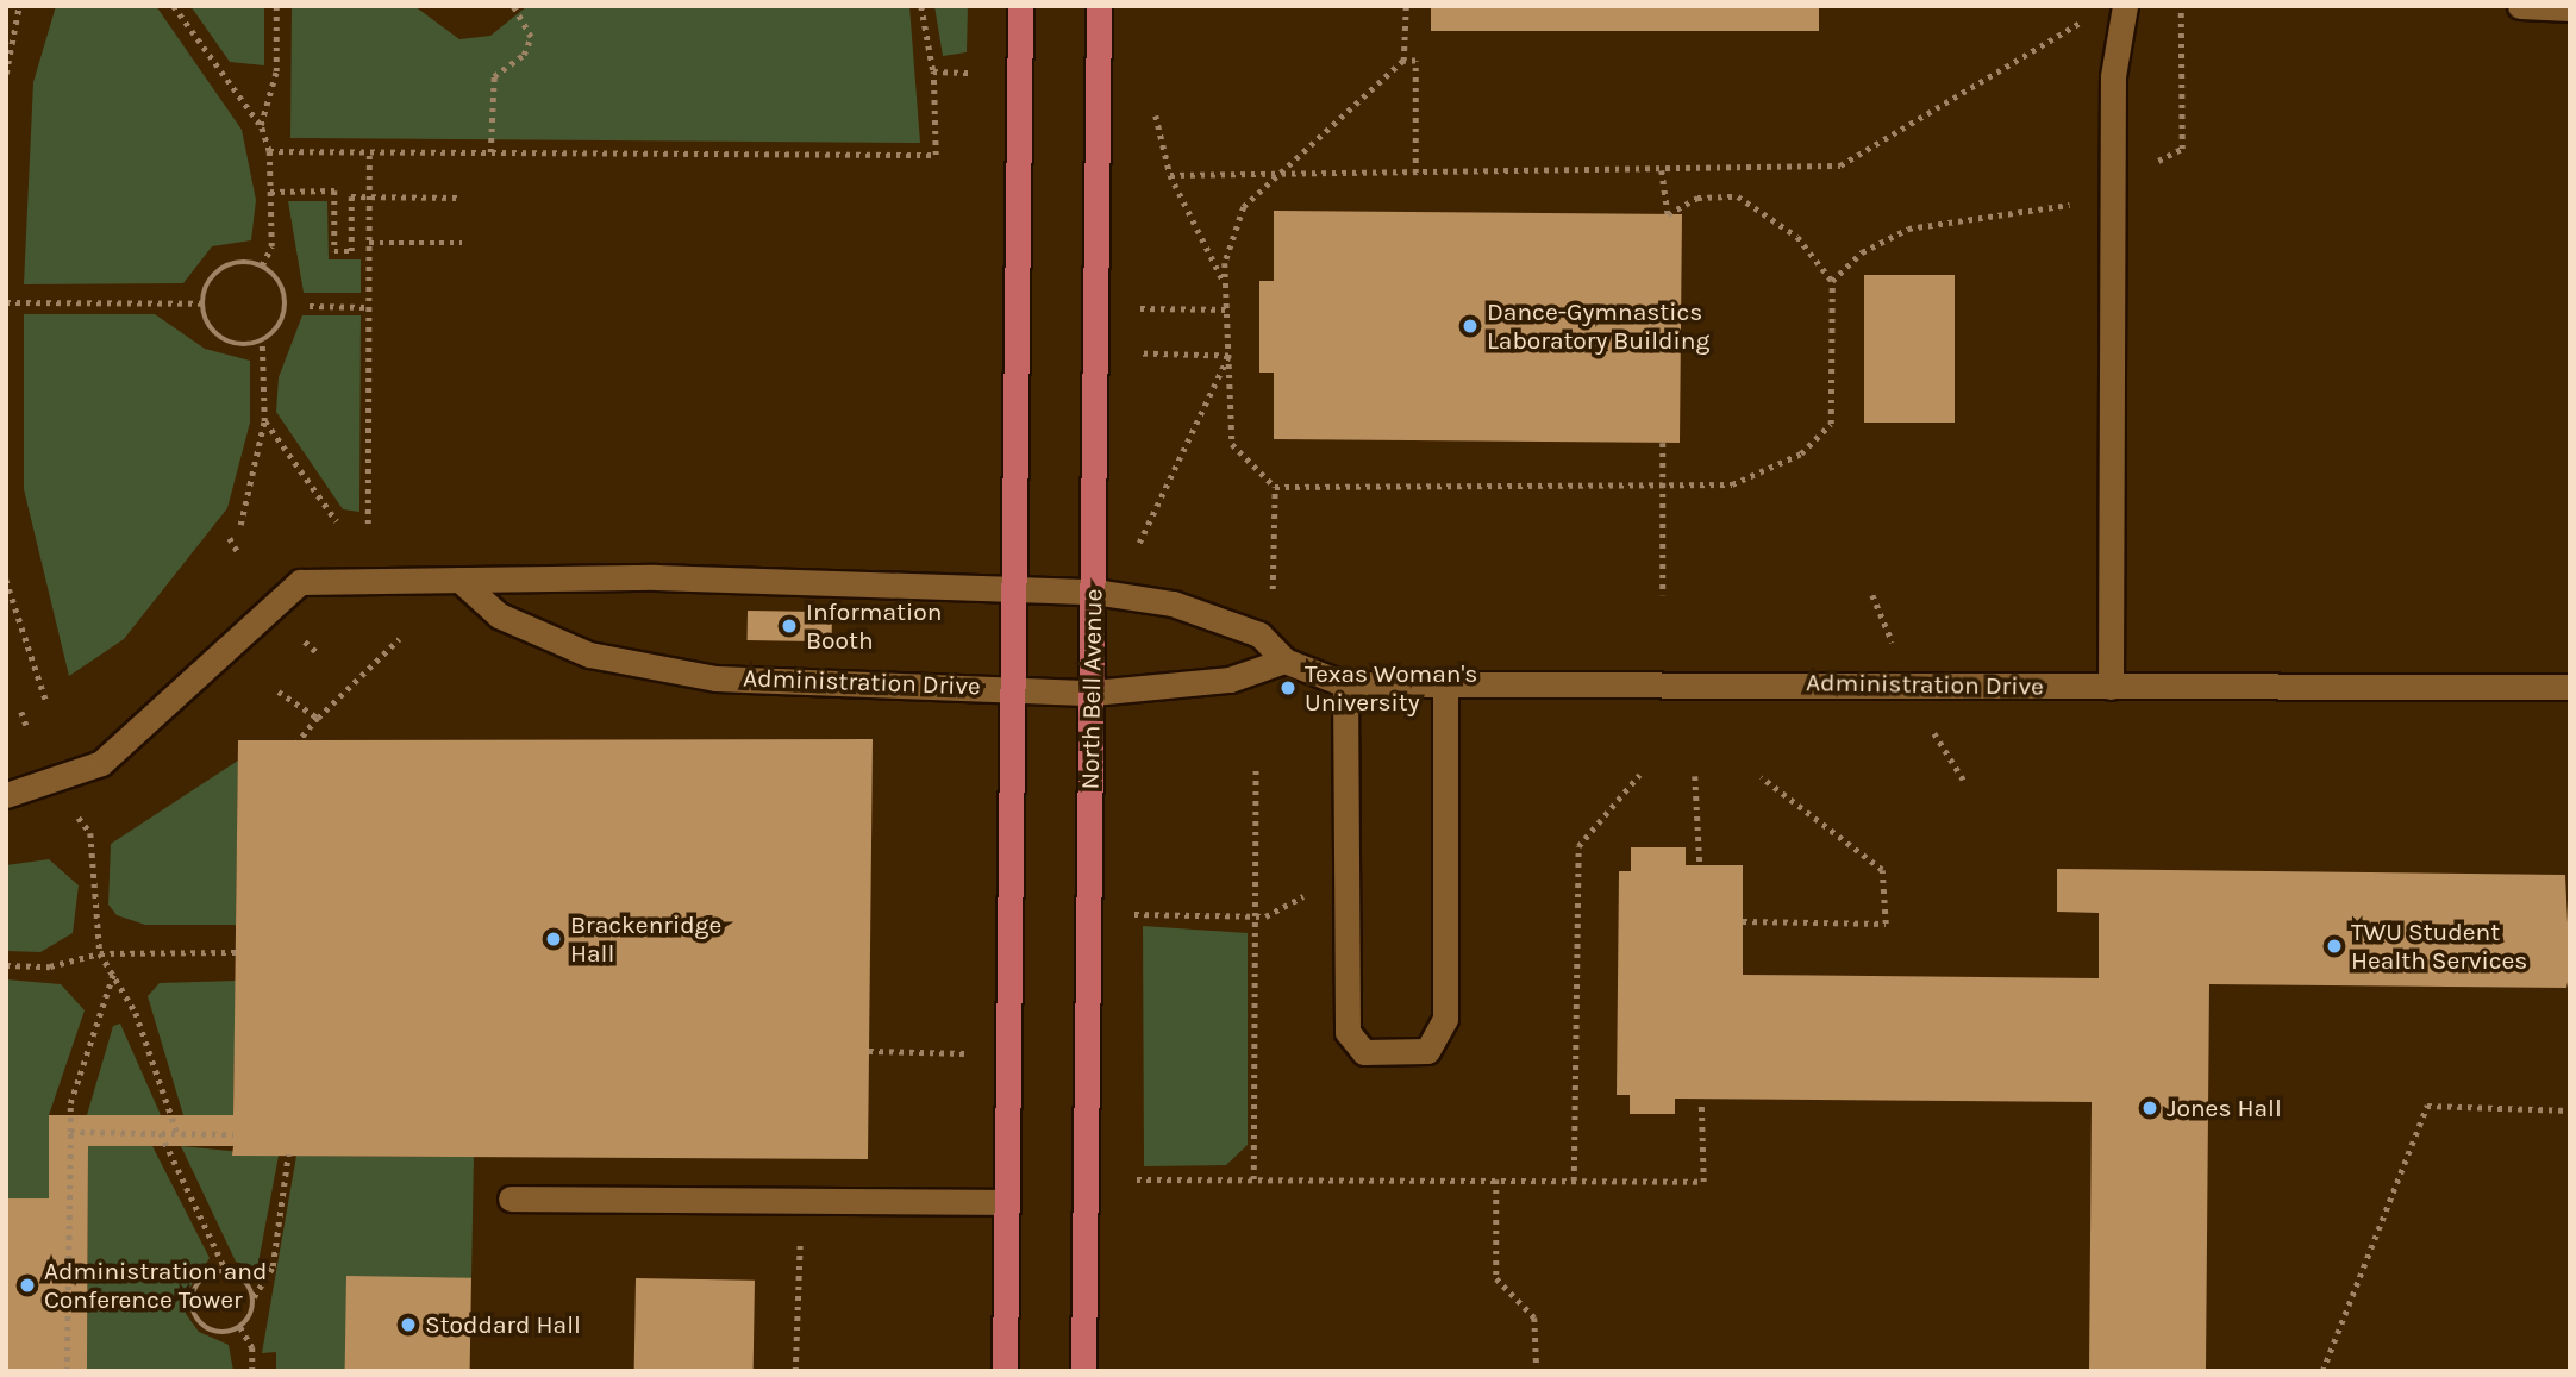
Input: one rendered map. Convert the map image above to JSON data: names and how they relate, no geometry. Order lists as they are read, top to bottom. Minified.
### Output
{"streets":{"main road":["North Bell Avenue"],"street":["Administration Drive"]},"crossings":[["Administration Drive","North Bell Avenue"]],"places":["Dance-Gymnastics Laboratory Building","Information Booth","Texas Woman's University","Brackenridge Hall","TWU Student Health Services","Jones Hall","Administration and Conference Tower","Stoddard Hall"]}
